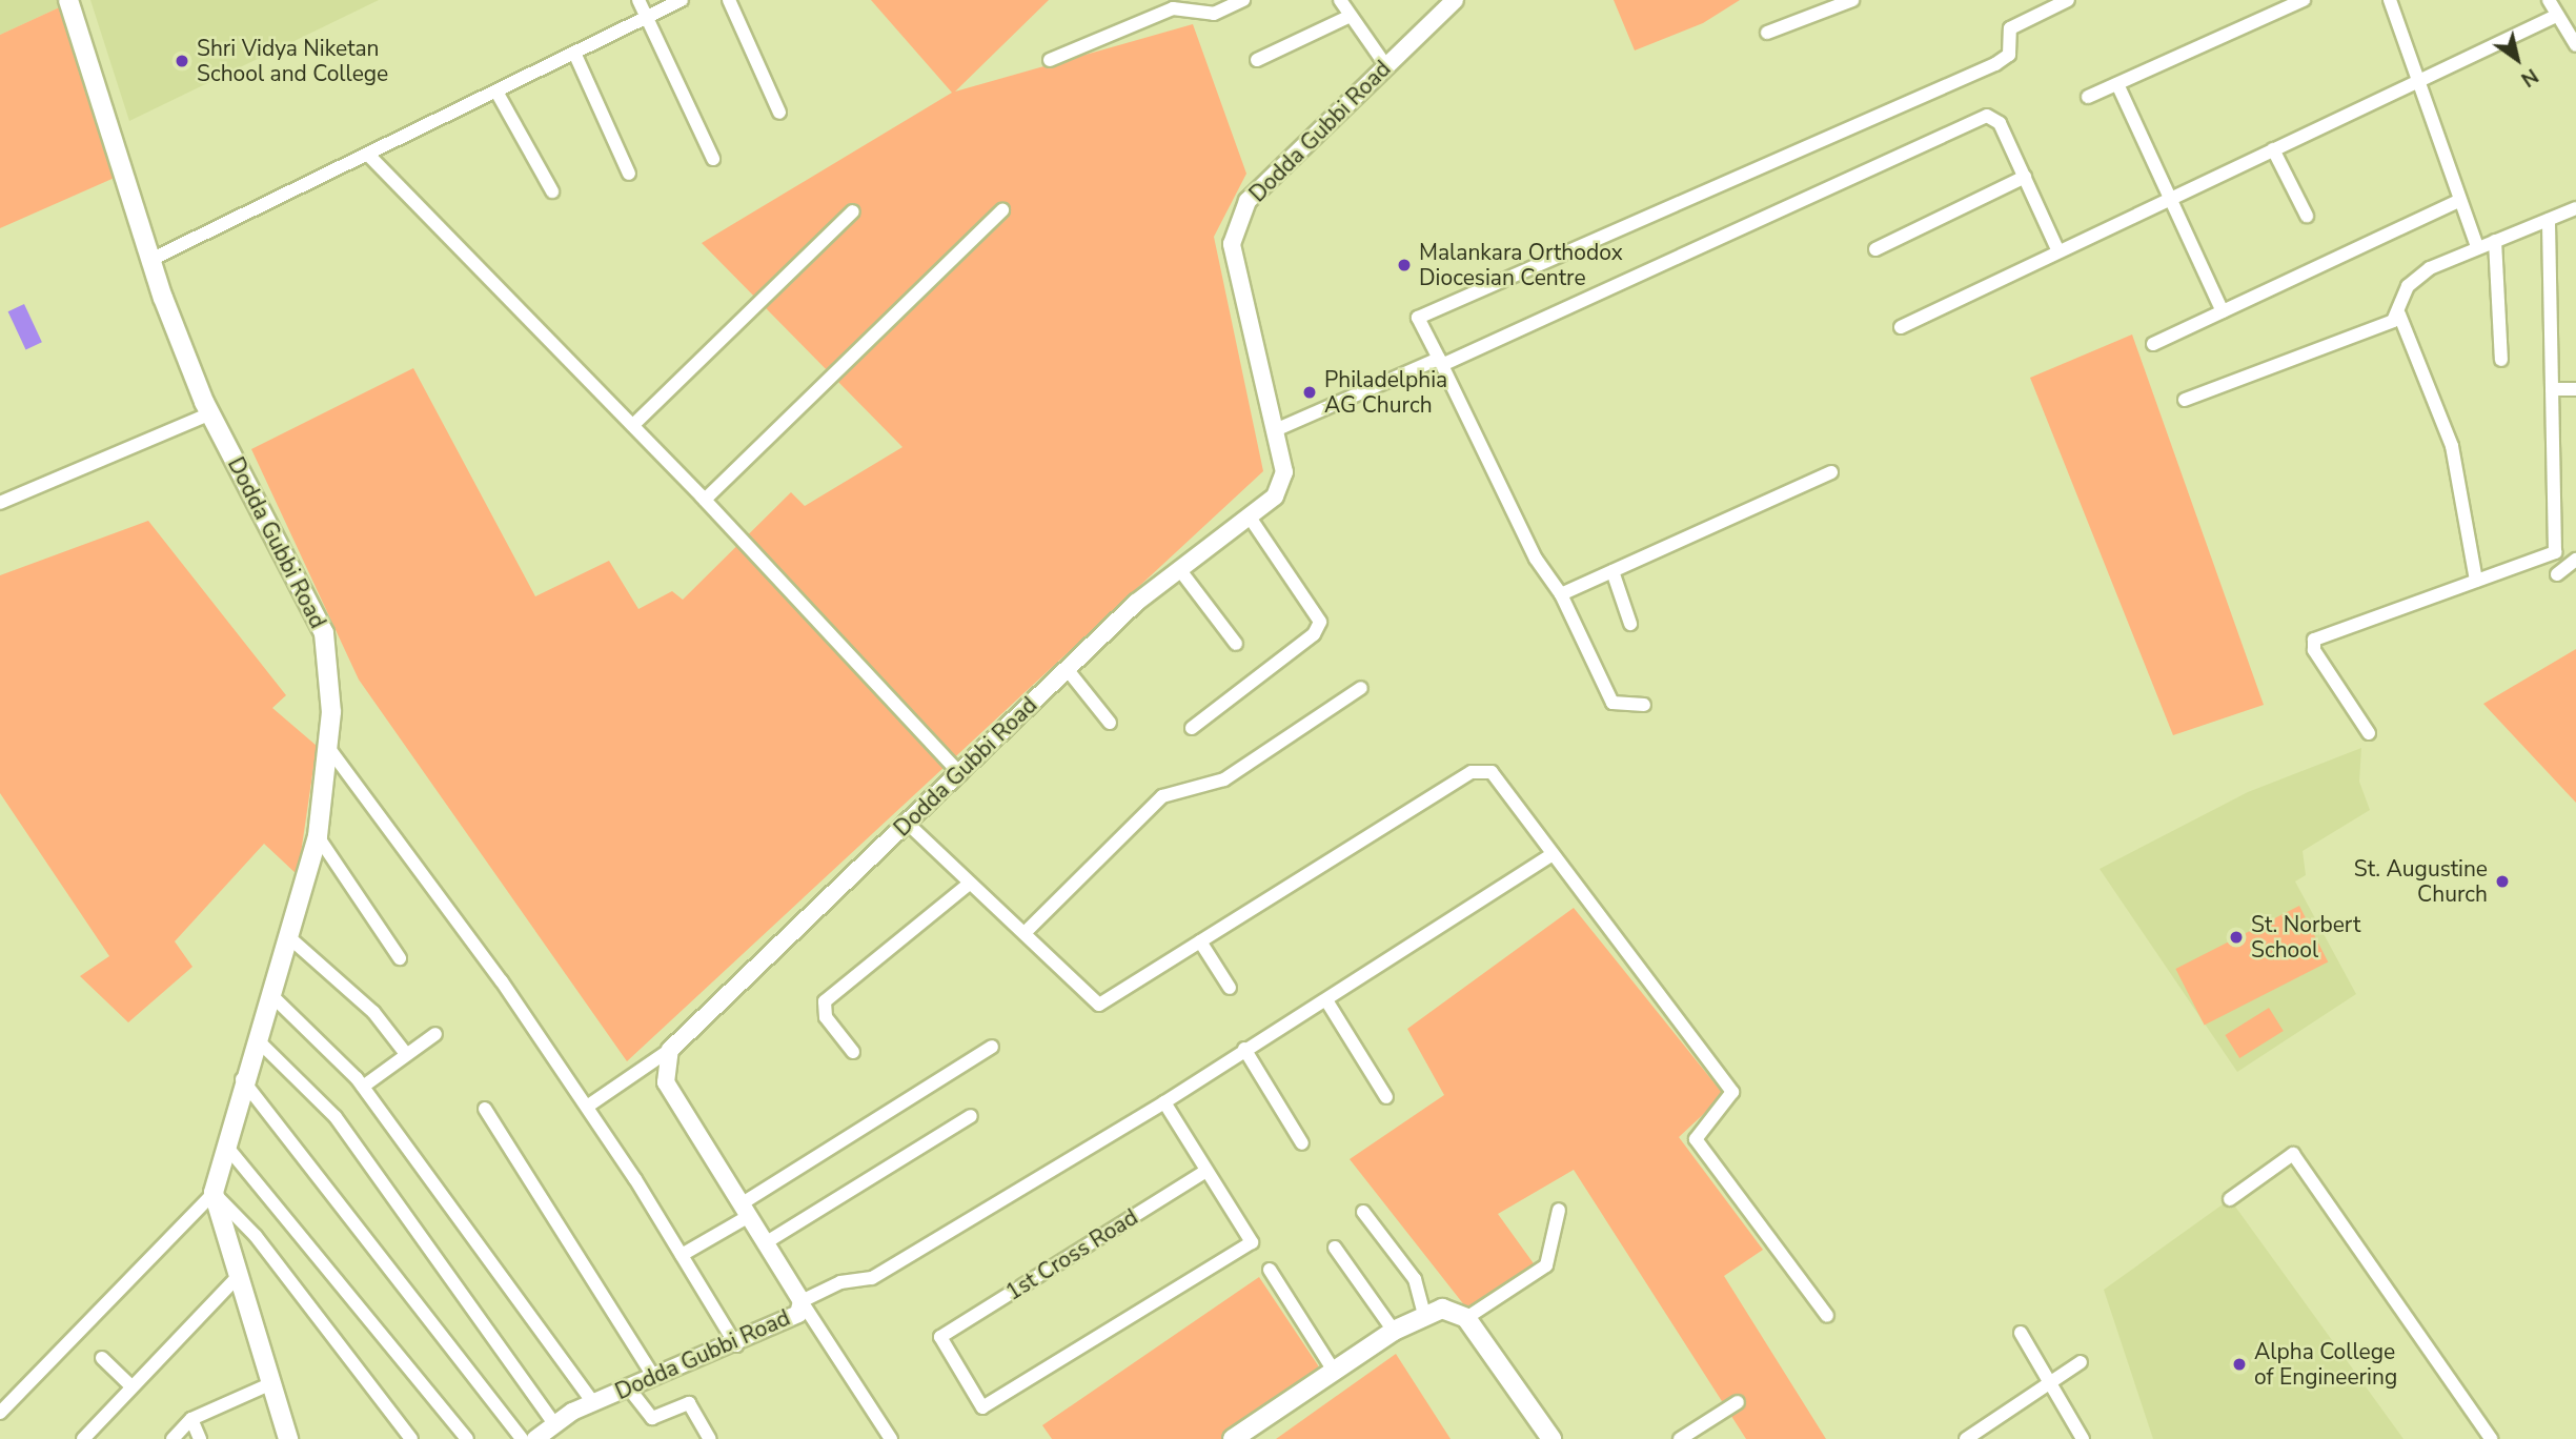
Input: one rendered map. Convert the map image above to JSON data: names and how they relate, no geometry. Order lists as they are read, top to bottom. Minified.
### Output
{"streets":{"main road":["Dodda Gubbi Road"],"street":["1st Cross Road"]},"places":["Shri Vidya Niketan School and College","Malankara Orthodox Diocesian Centre","Philadelphia AG Church","St. Augustine Church","St. Norbert School","Alpha College of Engineering"],"north":"bottom right"}
